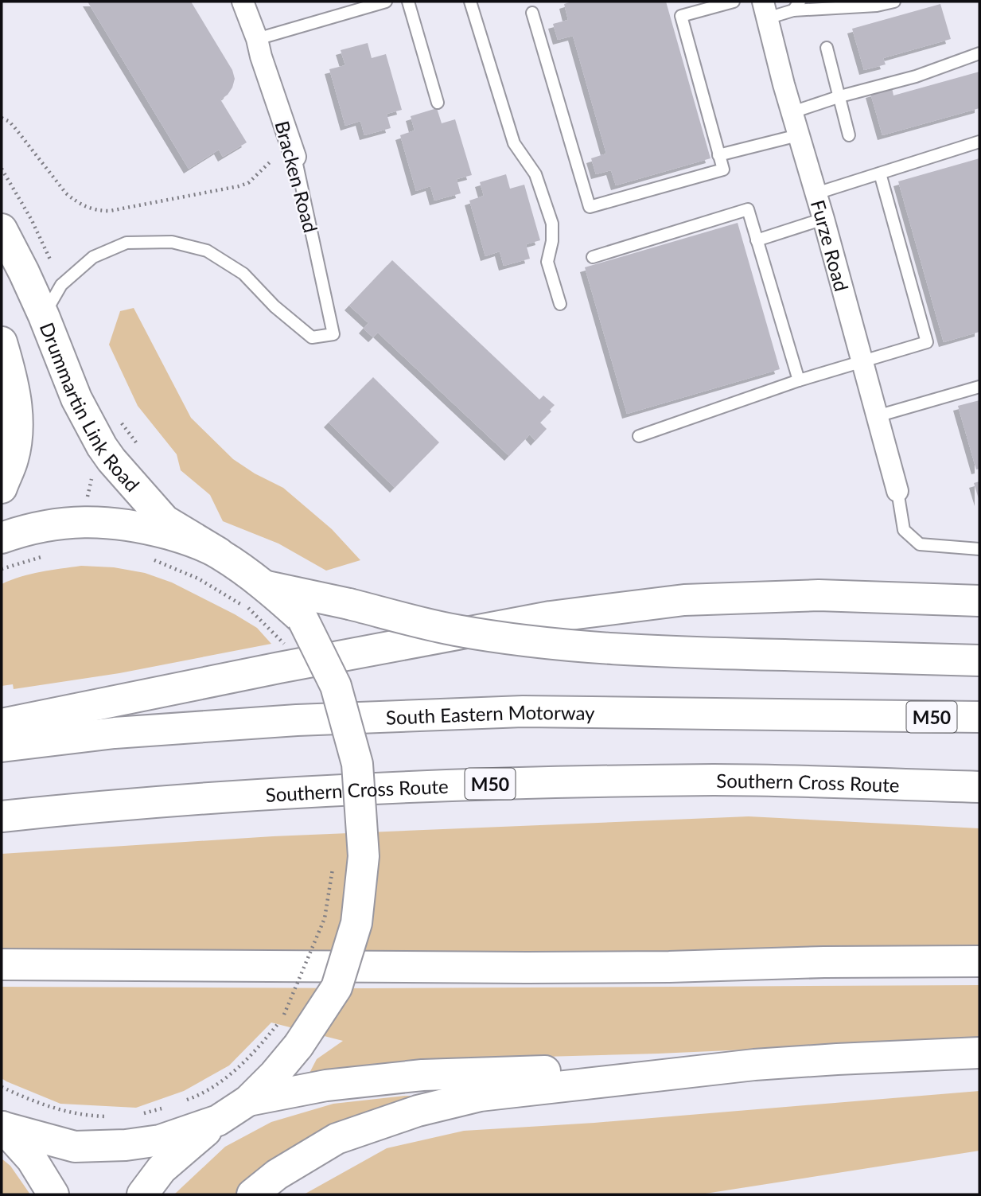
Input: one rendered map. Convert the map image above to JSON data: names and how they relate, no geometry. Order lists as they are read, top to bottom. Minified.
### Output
{"streets":{"main road":["Drummartin Link Road","South Eastern Motorway","M50","Southern Cross Route"],"street":["Bracken Road","Furze Road"]},"crossings":[["Bracken Road","Drummartin Link Road"]]}
